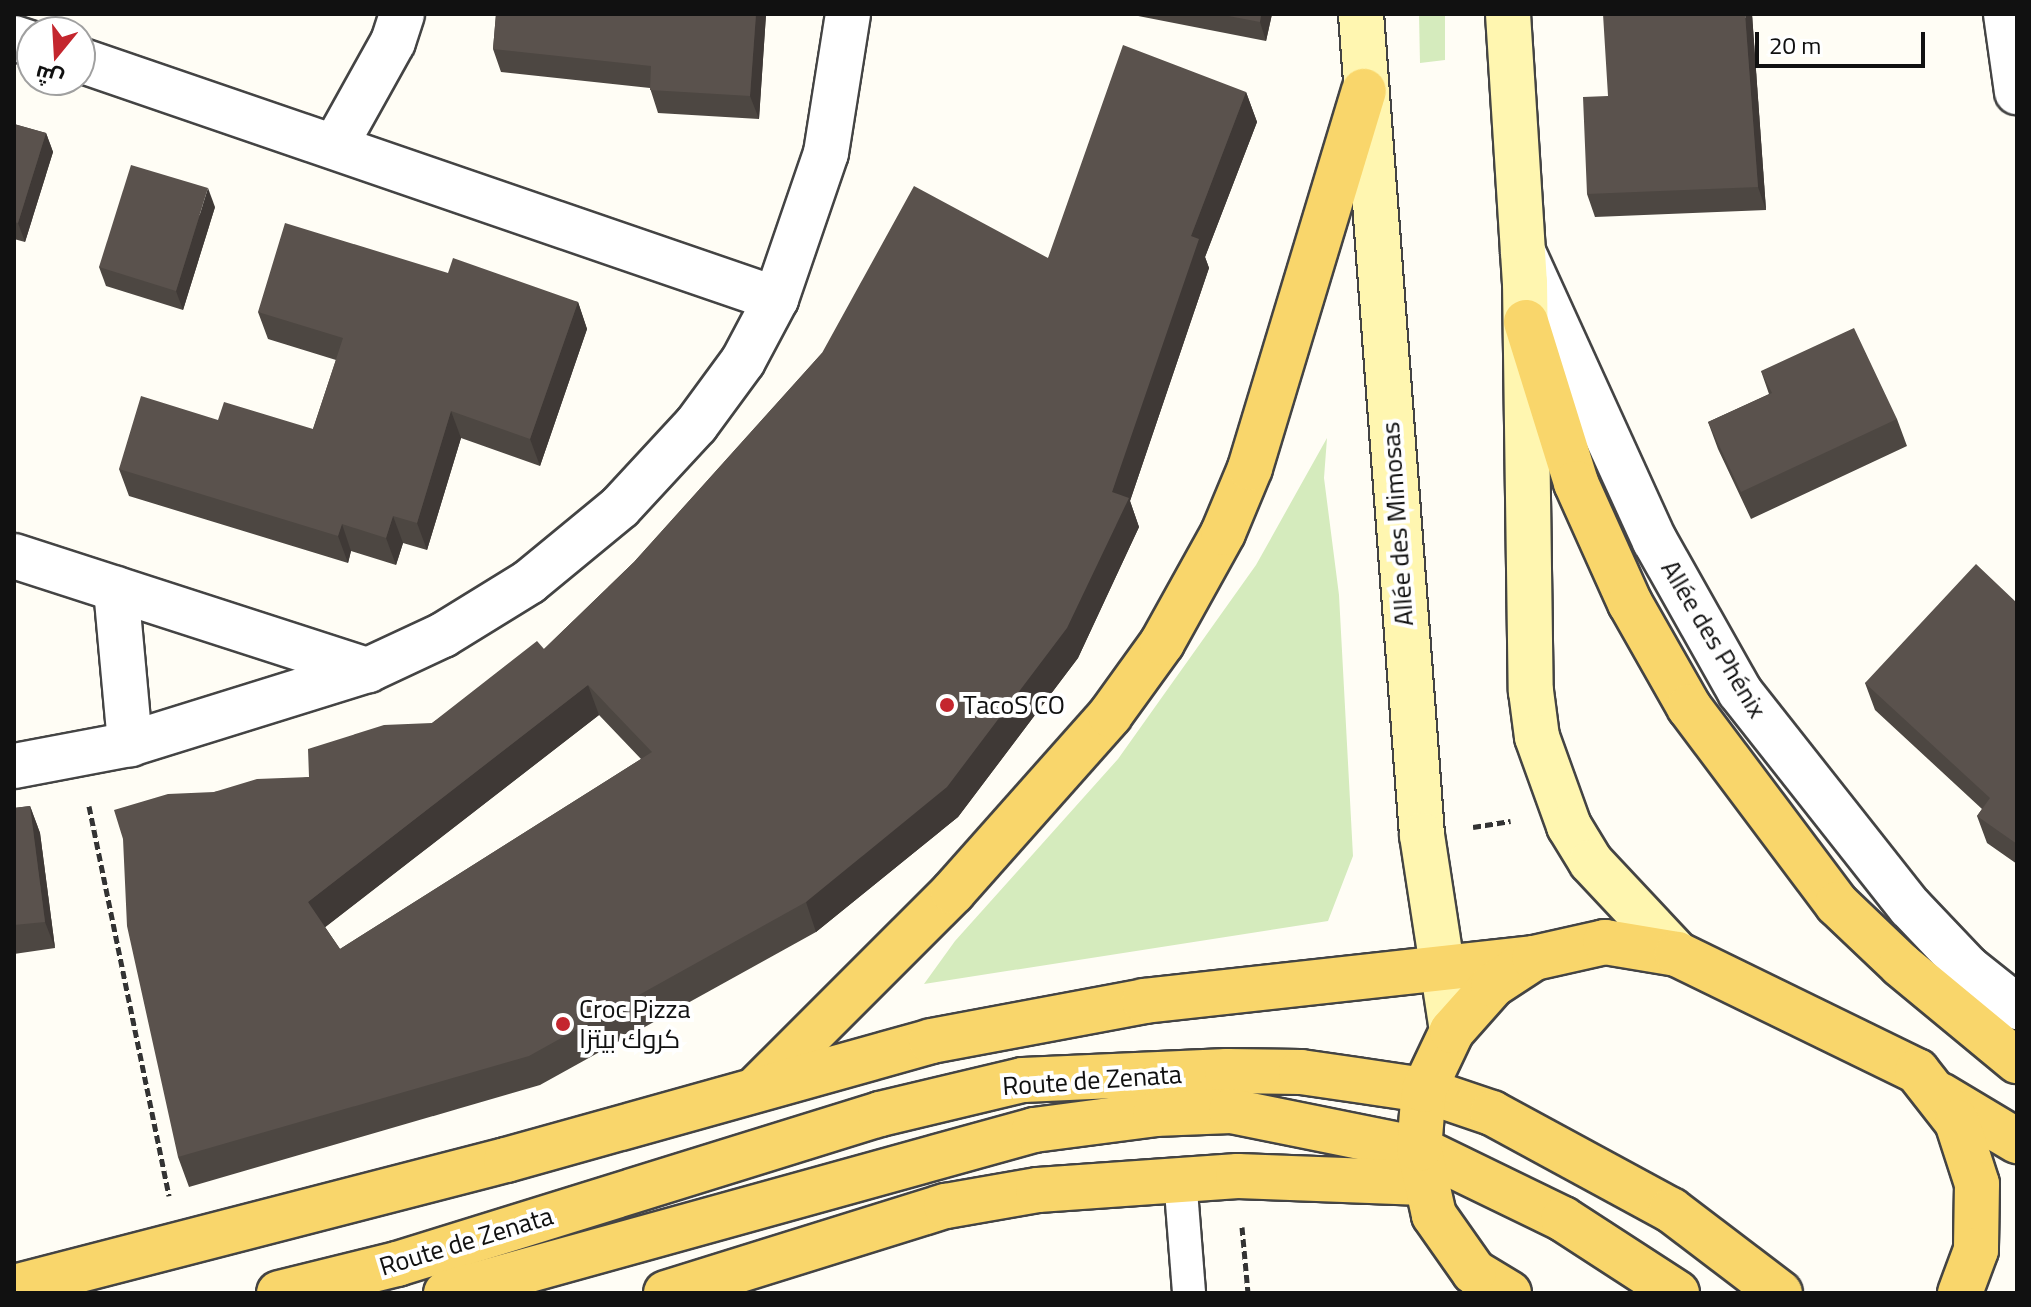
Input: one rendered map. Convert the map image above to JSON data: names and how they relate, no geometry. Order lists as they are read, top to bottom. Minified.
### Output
{"streets":{"main road":["Allée des Mimosas","Route de Zenata"],"street":["Allée des Phénix"]},"places":["TacoS CO","Croc Pizza كروك بيتزا"],"scale_bar":"20 m","north":"bottom"}
